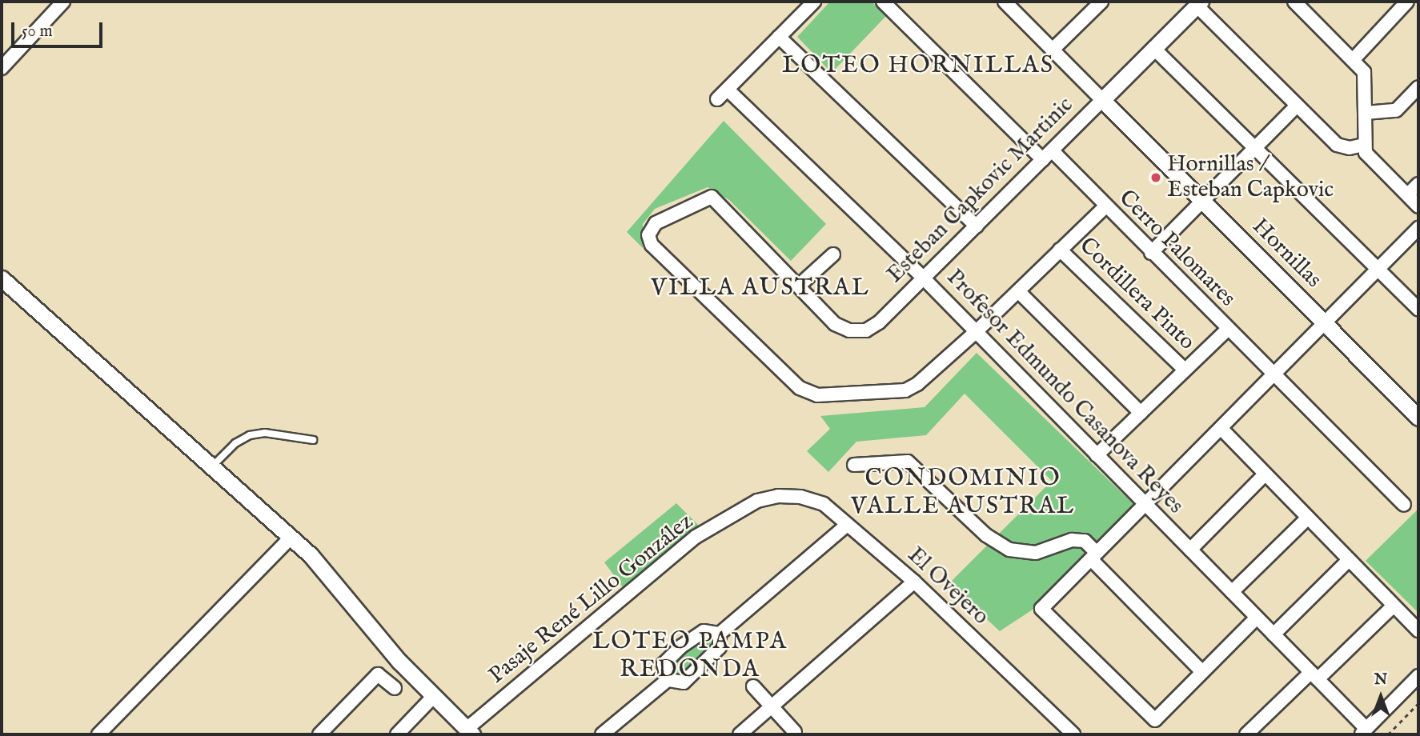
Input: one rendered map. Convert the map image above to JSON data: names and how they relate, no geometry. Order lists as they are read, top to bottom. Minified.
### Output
{"streets":{"street":["Esteban Capkovic Martinic","Cerro Palomares","Hornillas","Cordillera Pinto","Profesor Edmundo Casanova Reyes","El Ovejero","Pasaje René Lillo González"]},"crossings":[["Esteban Capkovic Martinic","Cerro Palomares"],["Esteban Capkovic Martinic","Hornillas"],["Esteban Capkovic Martinic","Profesor Edmundo Casanova Reyes"],["El Ovejero","Pasaje René Lillo González"]],"districts":["LOTEO HORNILLAS","VILLA AUSTRAL","CONDOMINIO VALLE AUSTRAL","LOTEO PAMPA REDONDA"],"places":["Hornillas / Esteban Capkovic"],"scale_bar":"50 m","north":"top"}
